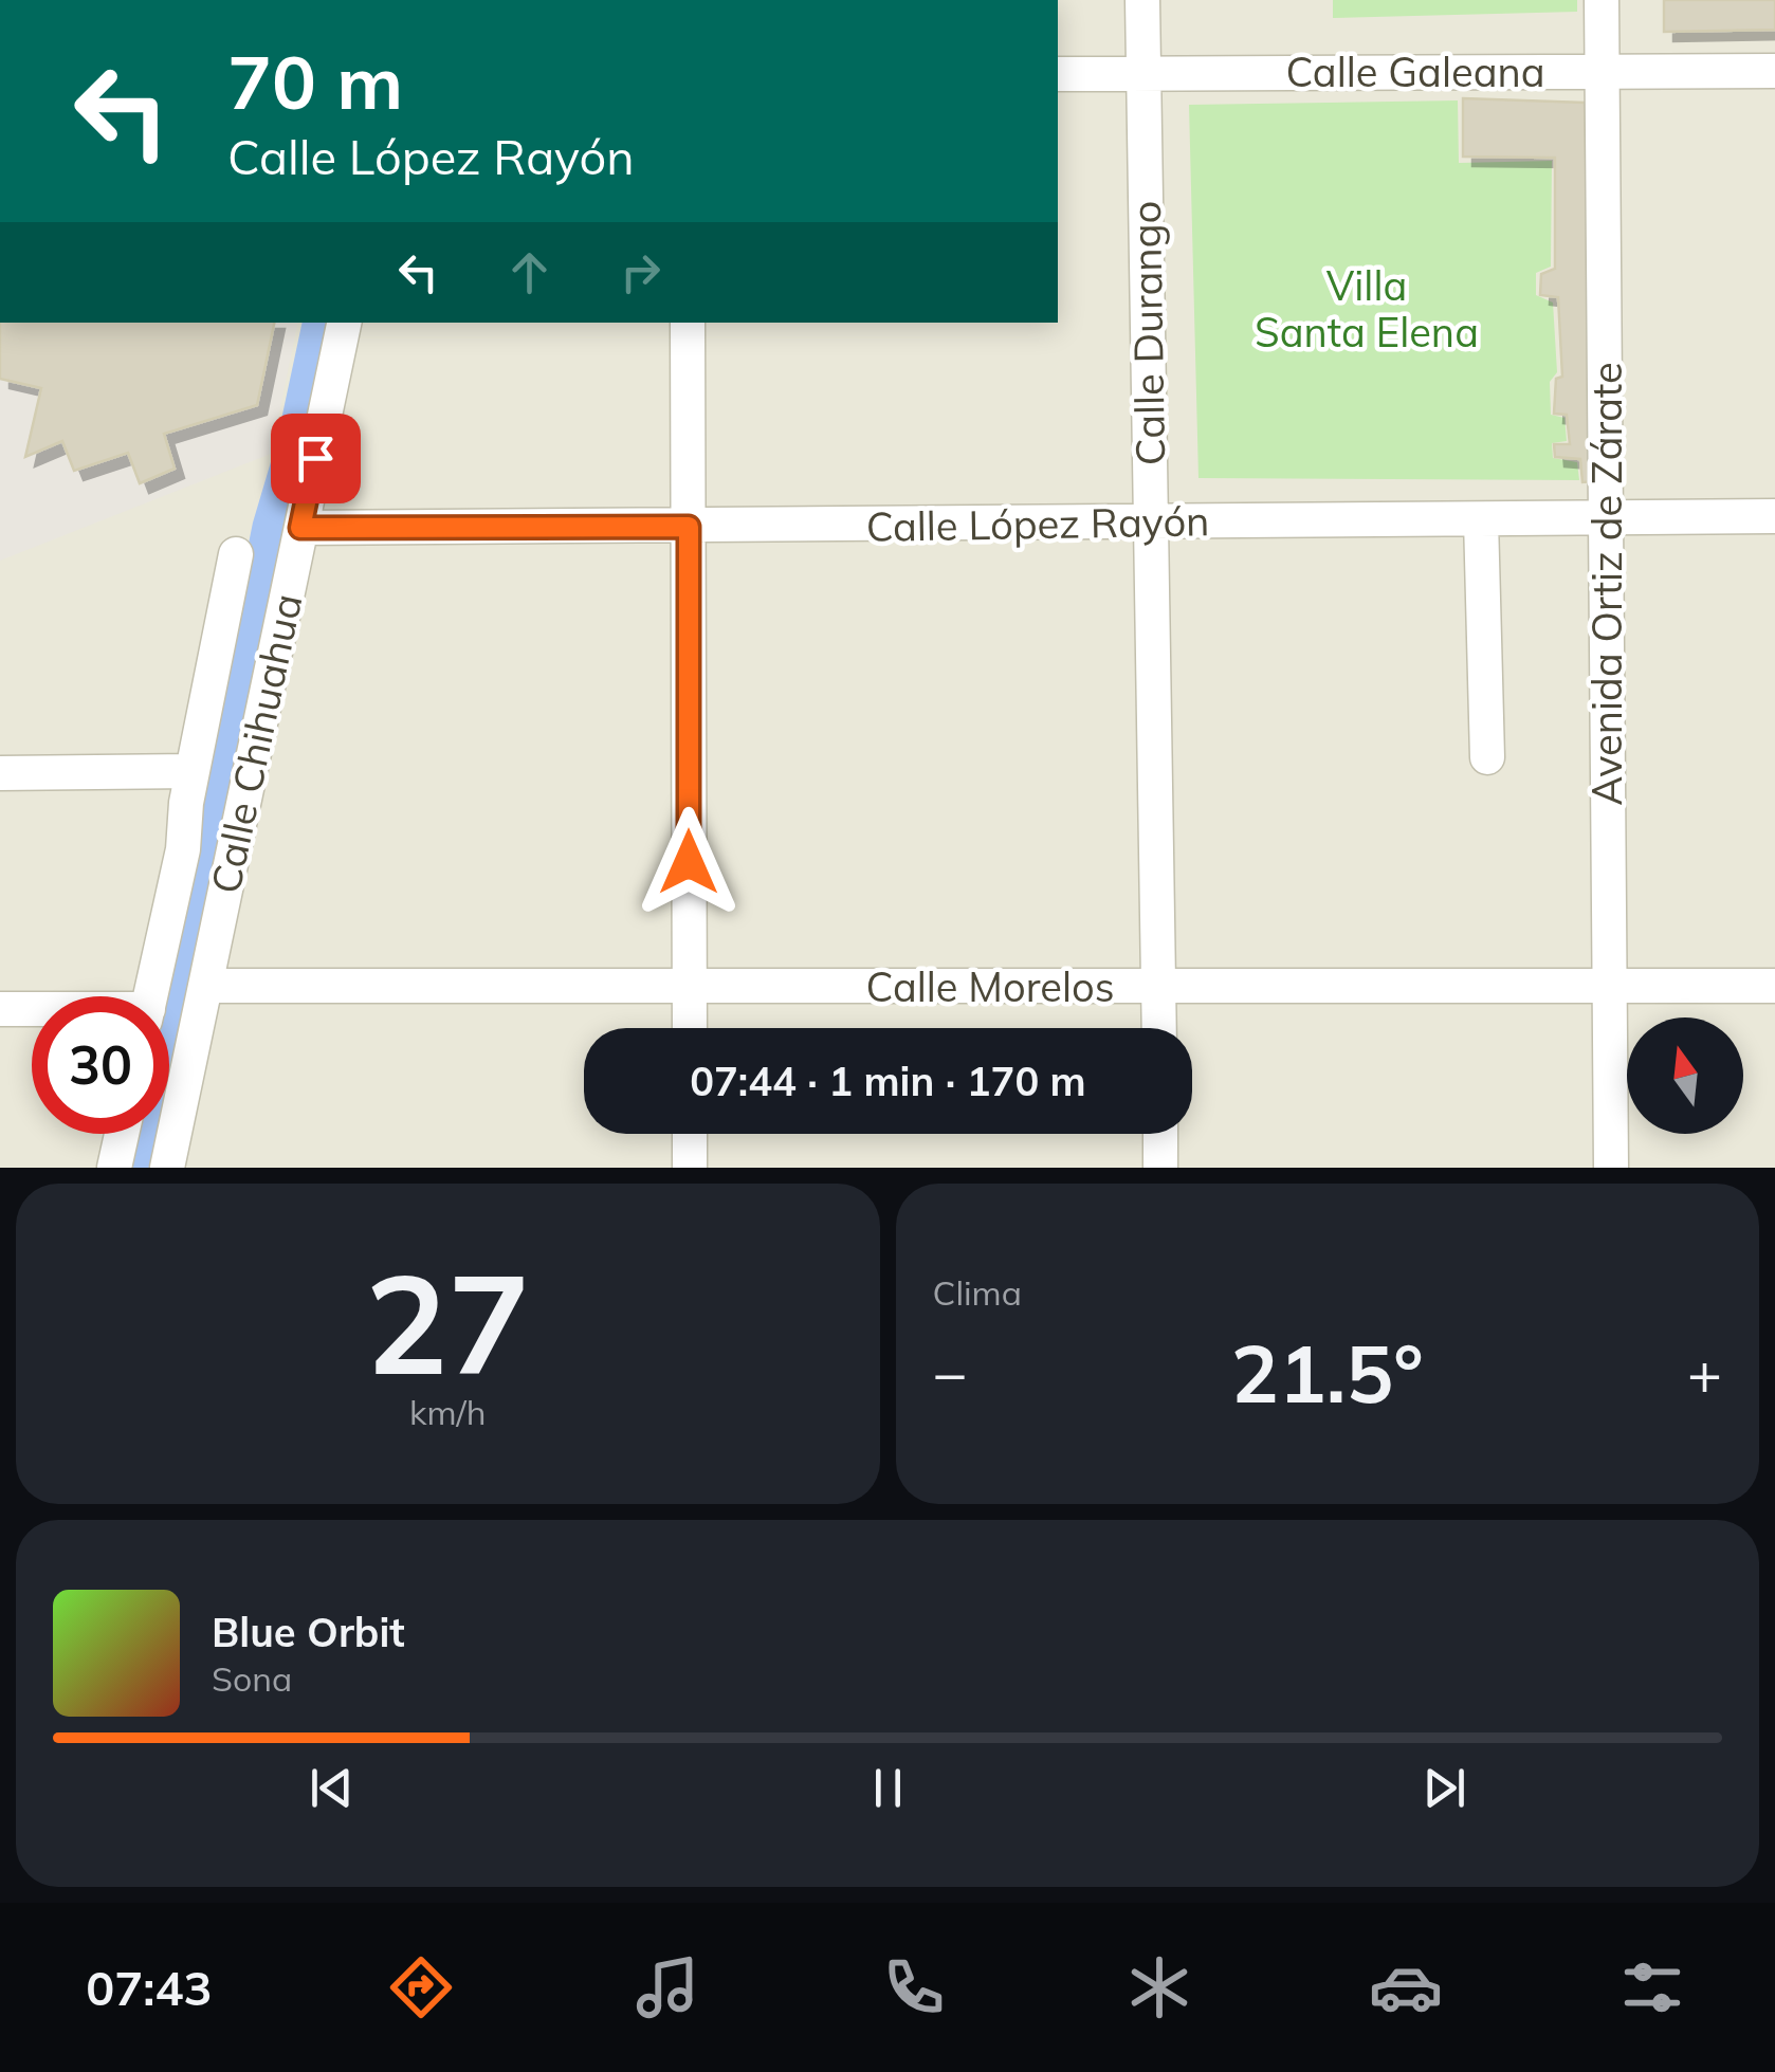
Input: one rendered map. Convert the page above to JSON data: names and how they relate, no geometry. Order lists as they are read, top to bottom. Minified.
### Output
{"streets":{"street":["Calle Galeana","Calle Durango","Calle López Rayón","Avenida Ortiz de Zárate","Calle Chihuahua","Calle Morelos"]},"crossings":[["Calle Galeana","Calle Durango"],["Calle Galeana","Avenida Ortiz de Zárate"],["Calle Durango","Calle López Rayón"],["Calle Durango","Calle Morelos"],["Calle López Rayón","Avenida Ortiz de Zárate"],["Calle López Rayón","Calle Chihuahua"],["Avenida Ortiz de Zárate","Calle Morelos"],["Calle Chihuahua","Calle Morelos"]],"parks":["Villa Santa Elena"],"north":"top","page":{"turn":["70 m","Calle López Rayón"],"limit":"30","trip":"07:44 · 1 min · 170 m","tile":[["27","km/h"],"Clima"],"heat":["−","21.5°","+"],"song":["Blue Orbit","Sona"],"tabs":"07:43"}}
